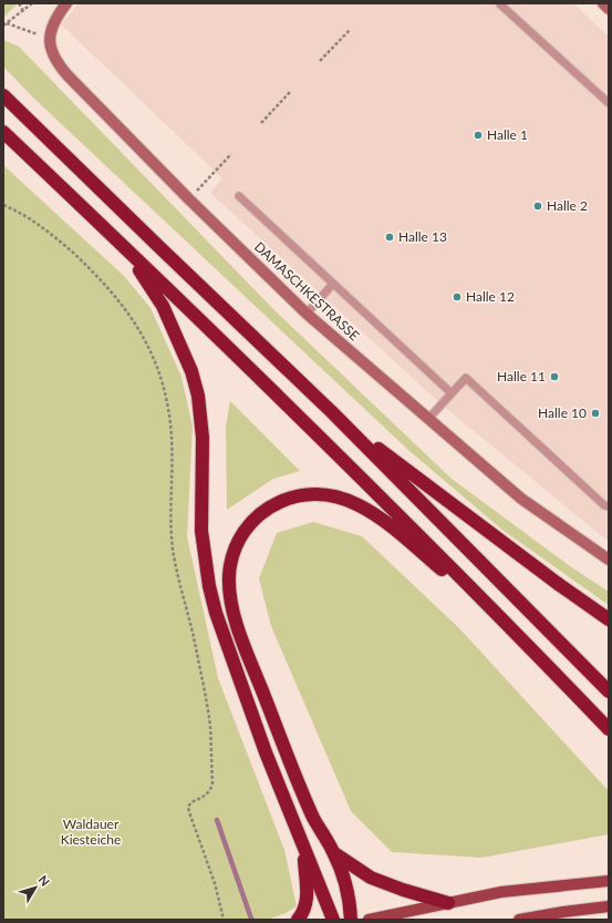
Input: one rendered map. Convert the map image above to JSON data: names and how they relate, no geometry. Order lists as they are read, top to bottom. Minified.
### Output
{"streets":{"street":["DAMASCHKESTRASSE"]},"parks":["Waldauer Kiesteiche"],"places":["Halle 1","Halle 2","Halle 13","Halle 12","Halle 11","Halle 10"],"north":"top right"}
